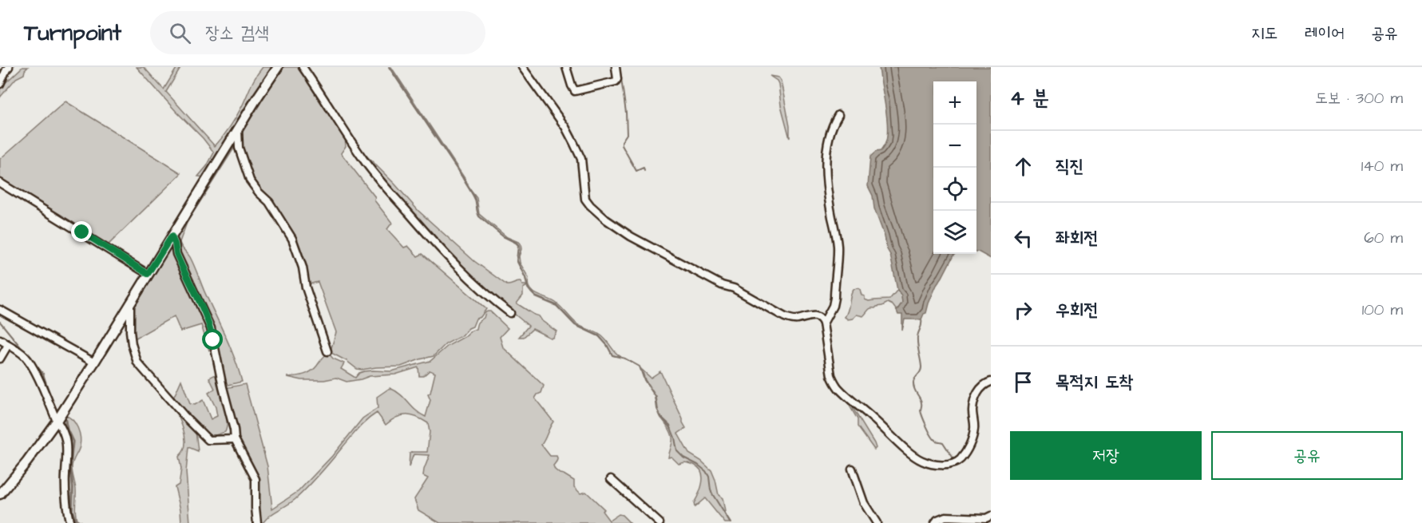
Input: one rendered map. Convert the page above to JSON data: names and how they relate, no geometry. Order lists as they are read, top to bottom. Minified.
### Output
{"page":{"header":"Turnpoint","search":"장소 검색","nav":["지도","레이어","공유"],"heading":["4 분","도보 · 300 m"],"map_buttons":["+","−"],"list":[["직진","140 m"],["좌회전","60 m"],["우회전","100 m"],"목적지 도착"],"buttons":["저장","공유"]}}
